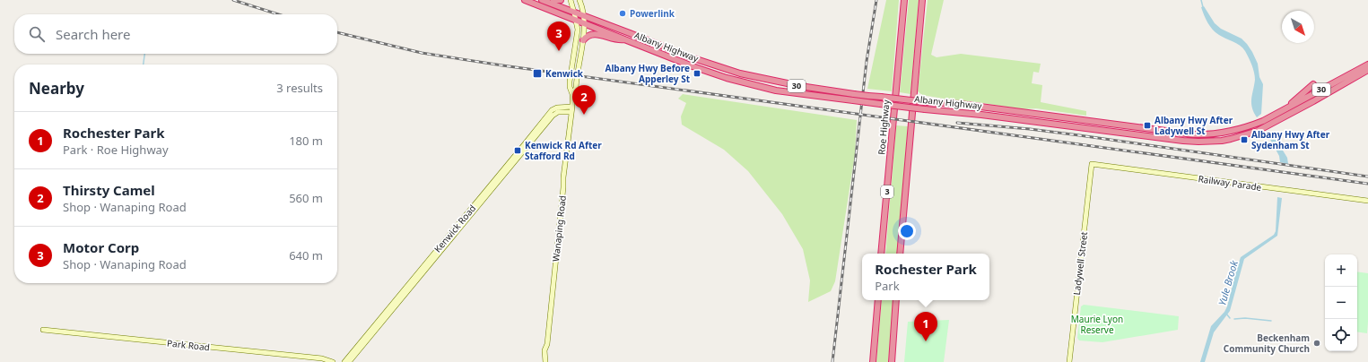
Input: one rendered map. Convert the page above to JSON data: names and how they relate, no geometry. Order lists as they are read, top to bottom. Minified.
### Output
{"streets":{"highway":["Albany Highway","30","Roe Highway","3"],"main road":["Railway Parade","Kenwick Road","Wanaping Road","Ladywell Street","Park Road"]},"crossings":[["Albany Highway","Wanaping Road"],["Railway Parade","Ladywell Street"],["Kenwick Road","Wanaping Road"]],"water":["Yule Brook"],"parks":["Maurie Lyon Reserve"],"places":{"other":["Powerlink","Beckenham Community Church"],"transit":["Kenwick","Albany Hwy Before Apperley St","Albany Hwy After Ladywell St","Albany Hwy After Sydenham St","Kenwick Rd After Stafford Rd"]},"north":"bottom right","page":{"search":"Search here","pins":["3","2","1"],"heading":["Nearby","3 results"],"list":[{"mark":"1","name":"Rochester Park","note":"Park · Roe Highway","value":"180 m"},{"mark":"2","name":"Thirsty Camel","note":"Shop · Wanaping Road","value":"560 m"},{"mark":"3","name":"Motor Corp","note":"Shop · Wanaping Road","value":"640 m"}],"popup":["Rochester Park","Park"],"map_buttons":["+","−"]}}
